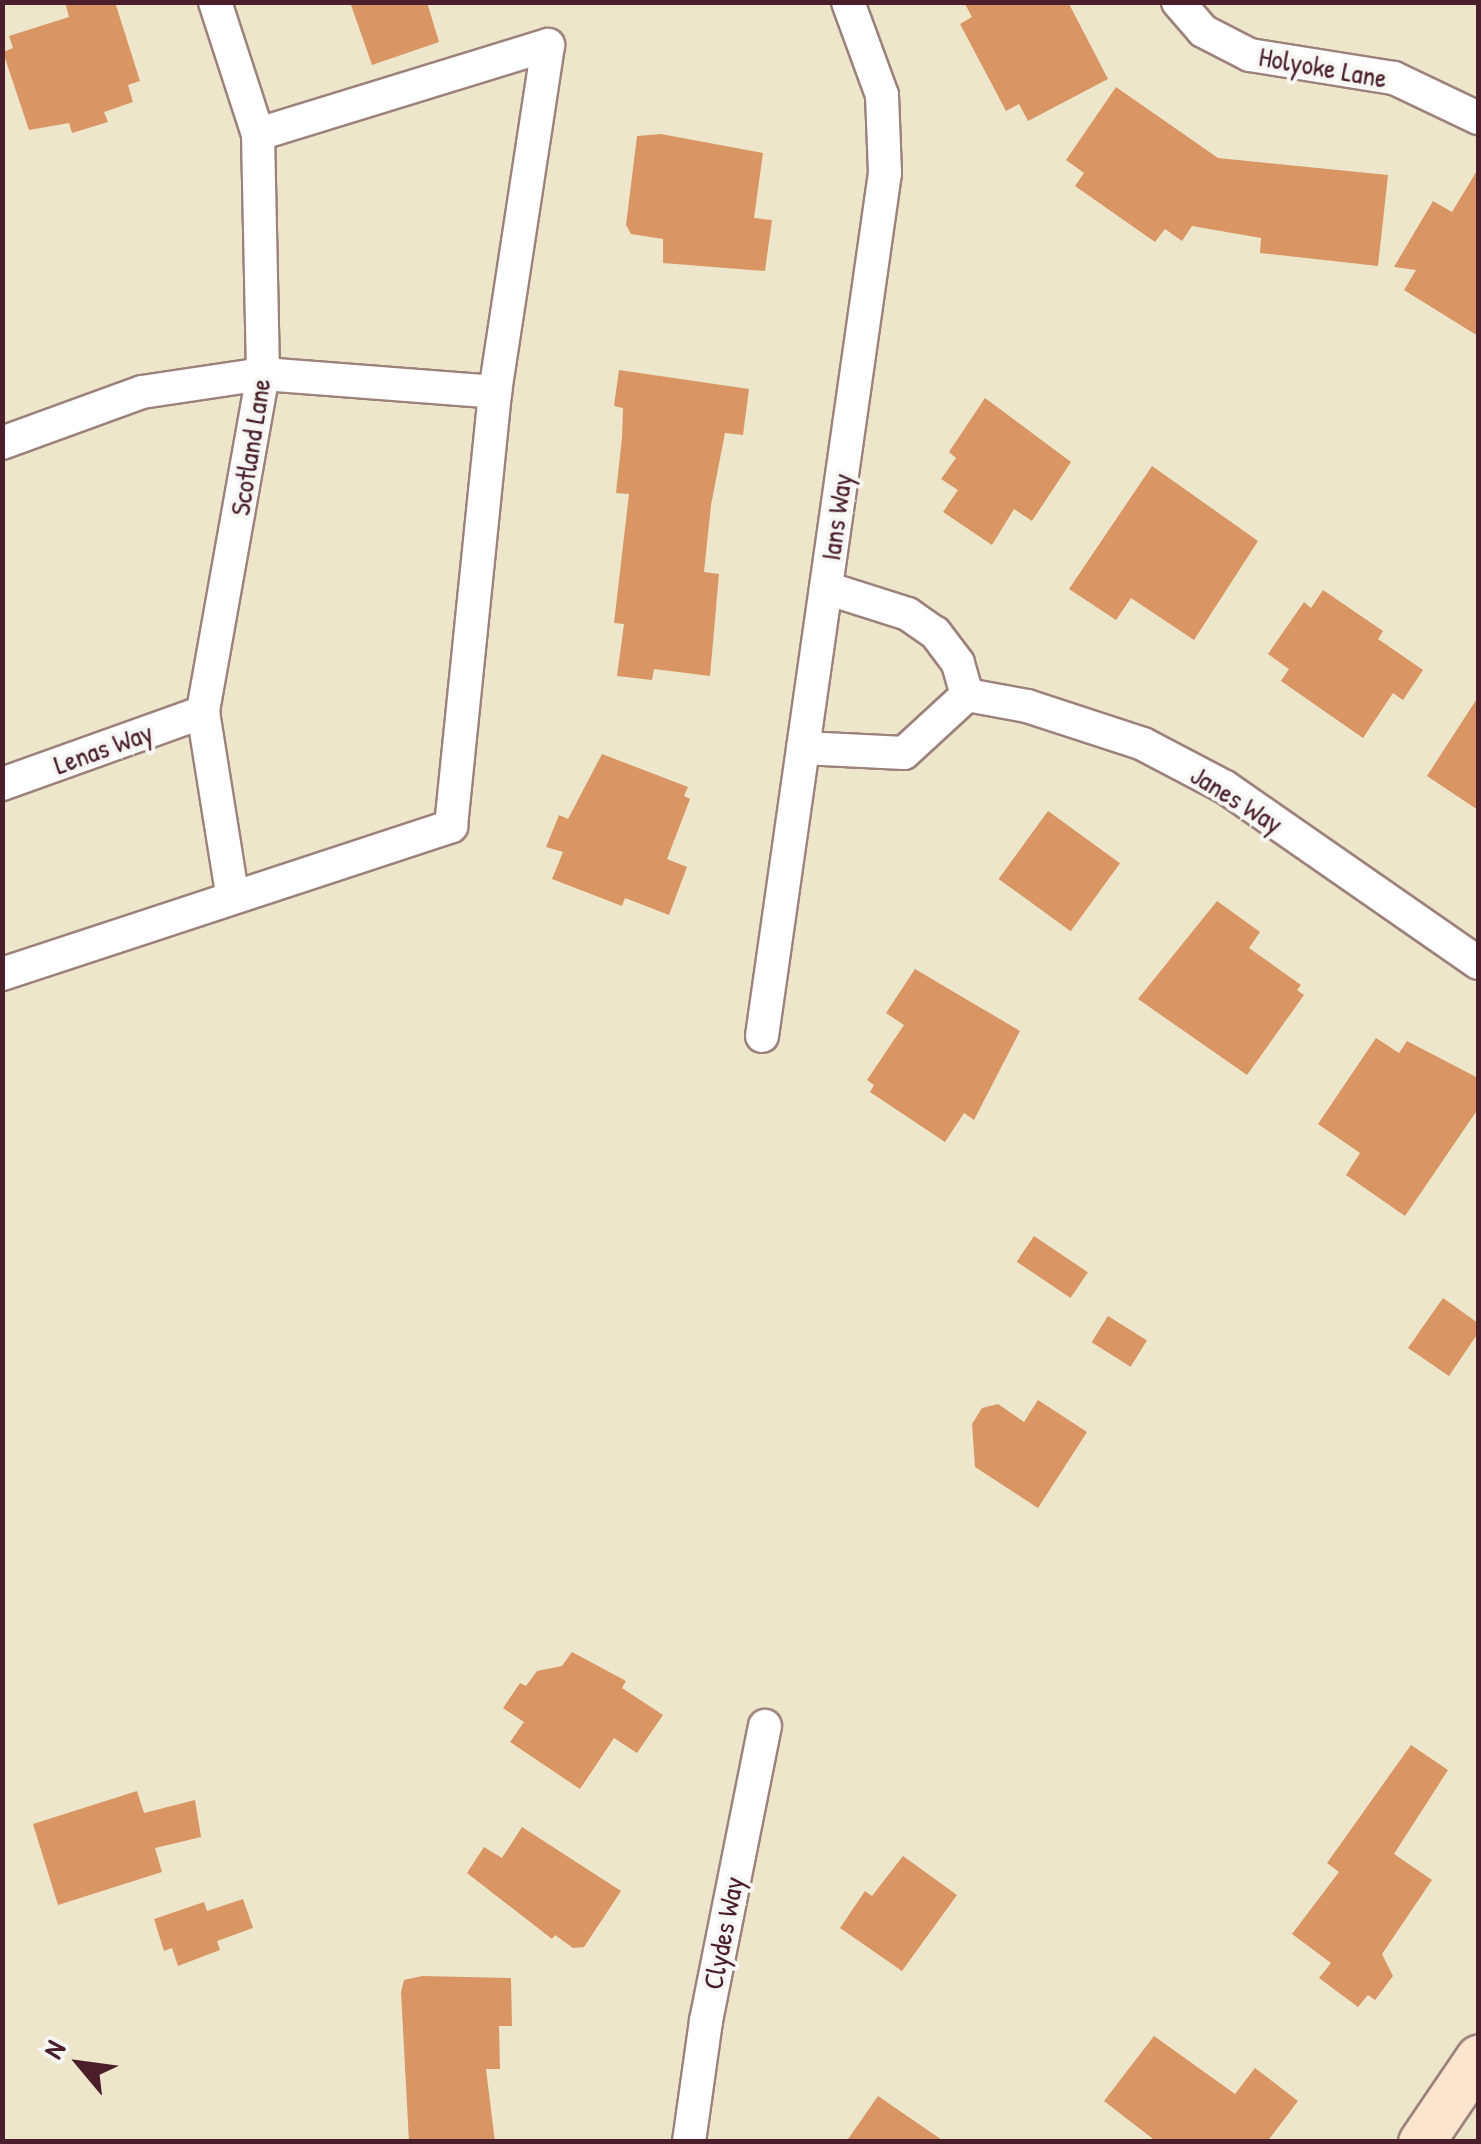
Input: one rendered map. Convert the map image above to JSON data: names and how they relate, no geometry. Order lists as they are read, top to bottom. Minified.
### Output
{"streets":{"street":["Holyoke Lane","Scotland Lane","Ians Way","Lenas Way","Janes Way","Clydes Way"]},"crossings":[["Scotland Lane","Lenas Way"]],"north":"top left"}
